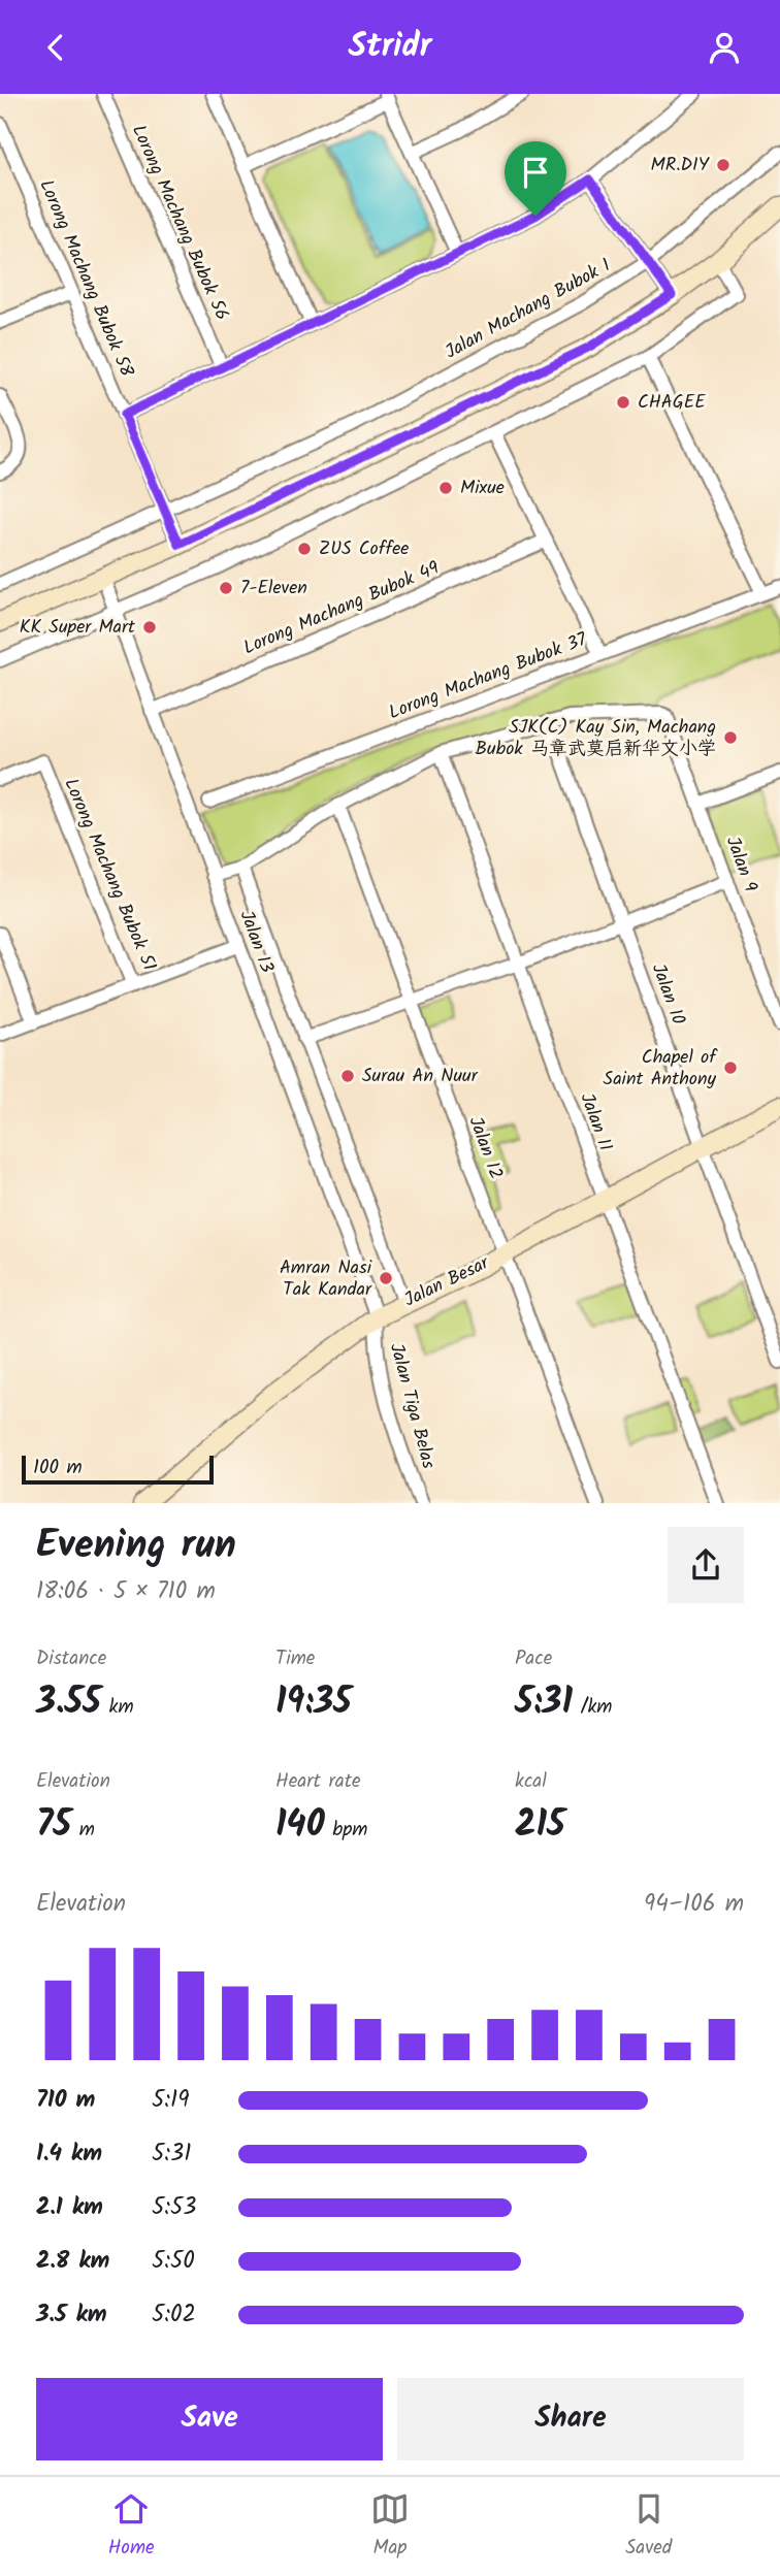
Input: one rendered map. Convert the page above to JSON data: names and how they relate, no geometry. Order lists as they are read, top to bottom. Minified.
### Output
{"streets":{"main road":["Jalan Besar"],"street":["Lorong Machang Bubok 56","Lorong Machang Bubok 58","Jalan Machang Bubok 1","Lorong Machang Bubok 49","Lorong Machang Bubok 37","Jalan 9","Lorong Machang Bubok 51","Jalan 13","Jalan 10","Jalan 11","Jalan 12","Jalan Tiga Belas"]},"crossings":[["Lorong Machang Bubok 58","Jalan Machang Bubok 1"],["Lorong Machang Bubok 49","Jalan 13"],["Jalan 9","Jalan 10"],["Lorong Machang Bubok 51","Jalan 13"],["Jalan 13","Jalan Besar"],["Jalan 13","Jalan Tiga Belas"],["Jalan 10","Jalan Besar"],["Jalan 11","Jalan Besar"],["Jalan 12","Jalan Besar"],["Jalan Besar","Jalan Tiga Belas"]],"places":["MR.DIY","CHAGEE","Mixue","ZUS Coffee","7-Eleven","KK Super Mart","SJK(C) Kay Sin, Machang Bubok 马章武莫启新华文小学","Chapel of Saint Anthony","Surau An Nuur","Amran Nasi Tak Kandar"],"scale_bar":"100 m","page":{"header":"Stridr","scale":"100 m","heading":["Evening run","18:06 · 5 × 710 m"],"stats":[["Distance","3.55 km"],["Time","19:35"],["Pace","5:31 /km"],["Elevation","75 m"],["Heart rate","140 bpm"],["kcal","215"]],"chart":["Elevation","94–106 m"],"list":[{"name":"710 m","note":"5:19"},{"name":"1.4 km","note":"5:31"},{"name":"2.1 km","note":"5:53"},{"name":"2.8 km","note":"5:50"},{"name":"3.5 km","note":"5:02"}],"buttons":["Save","Share"],"tabs":["Home","Map","Saved"]}}
